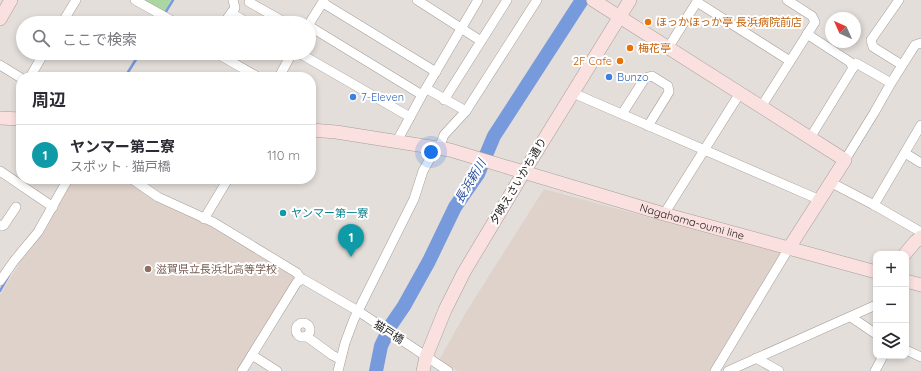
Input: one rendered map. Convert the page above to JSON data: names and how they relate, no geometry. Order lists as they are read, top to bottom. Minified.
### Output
{"streets":{"street":["夕映えさいかち通り","Nagahama-oumi line","猫戸橋"]},"crossings":[["夕映えさいかち通り","Nagahama-oumi line"],["夕映えさいかち通り","猫戸橋"]],"water":["長浜新川"],"places":["ほっかほっか亭 長浜病院前店","梅花亭","2F Cafe","Bunzo","7-Eleven","ヤンマー第一寮","滋賀県立長浜北高等学校"],"north":"top left","page":{"search":"ここで検索","heading":"周辺","list":[{"mark":"1","name":"ヤンマー第二寮","note":"スポット · 猫戸橋","value":"110 m"}],"pins":"1","map_buttons":["+","−"]}}
